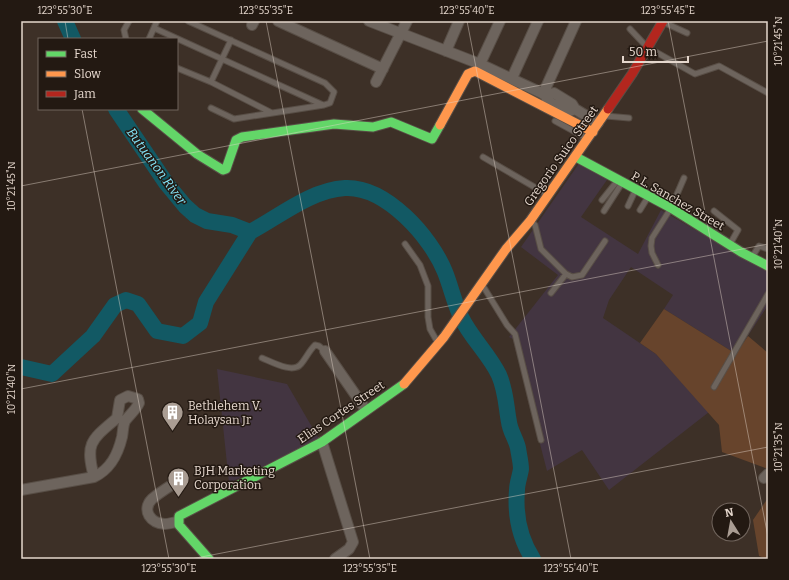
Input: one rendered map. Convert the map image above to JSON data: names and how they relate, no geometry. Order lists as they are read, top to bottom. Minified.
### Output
{"streets":{"street":["Gregorio Suico Street","P. L. Sanchez Street","Elias Cortes Street"]},"crossings":[["Gregorio Suico Street","P. L. Sanchez Street"],["Gregorio Suico Street","Elias Cortes Street"]],"water":["Butuanon River"],"places":{"building":["Bethlehem V. Holaysan Jr","BJH Marketing Corporation"]},"legend":["Fast","Slow","Jam"],"scale_bar":"50 m","north":"top","coordinates":["123°55'30\"E","123°55'35\"E","123°55'40\"E","123°55'45\"E","10°21'45\"N","10°21'40\"N","10°21'35\"N"]}
